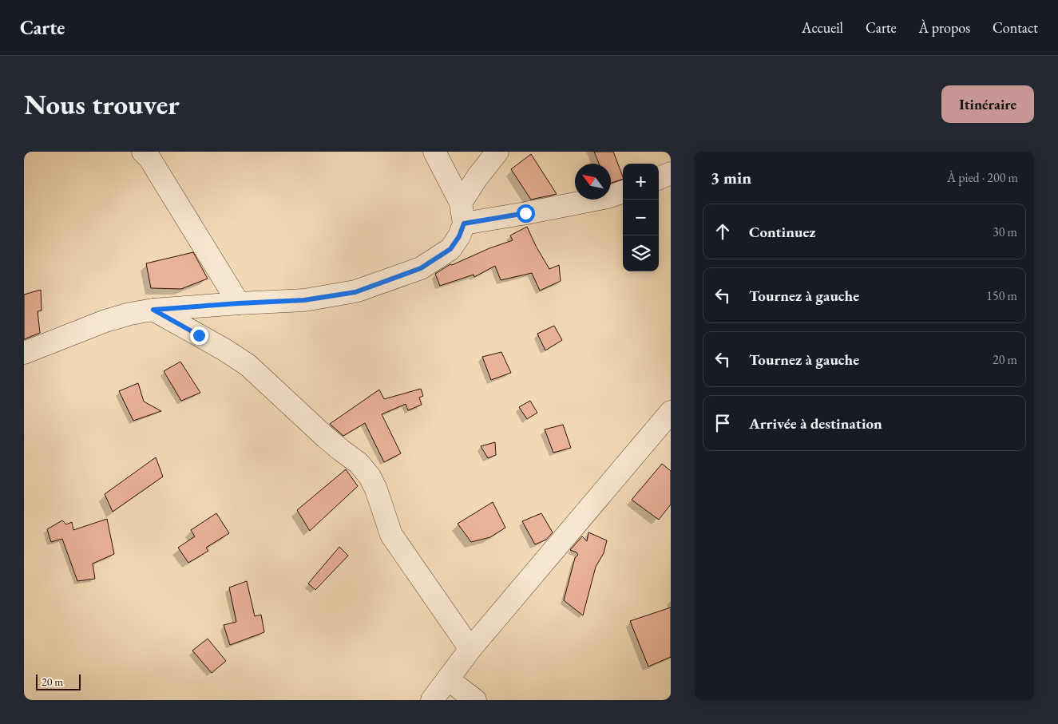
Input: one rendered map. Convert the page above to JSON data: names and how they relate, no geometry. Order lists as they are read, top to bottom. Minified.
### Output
{"scale_bar":"20 m","north":"top left","page":{"header":"Carte","nav":["Accueil","Carte","À propos","Contact"],"buttons":"Itinéraire","title":"Nous trouver","heading":["3 min","À pied · 200 m"],"map_buttons":["+","−"],"list":[["Continuez","30 m"],["Tournez à gauche","150 m"],["Tournez à gauche","20 m"],"Arrivée à destination"],"scale":"20 m"}}
